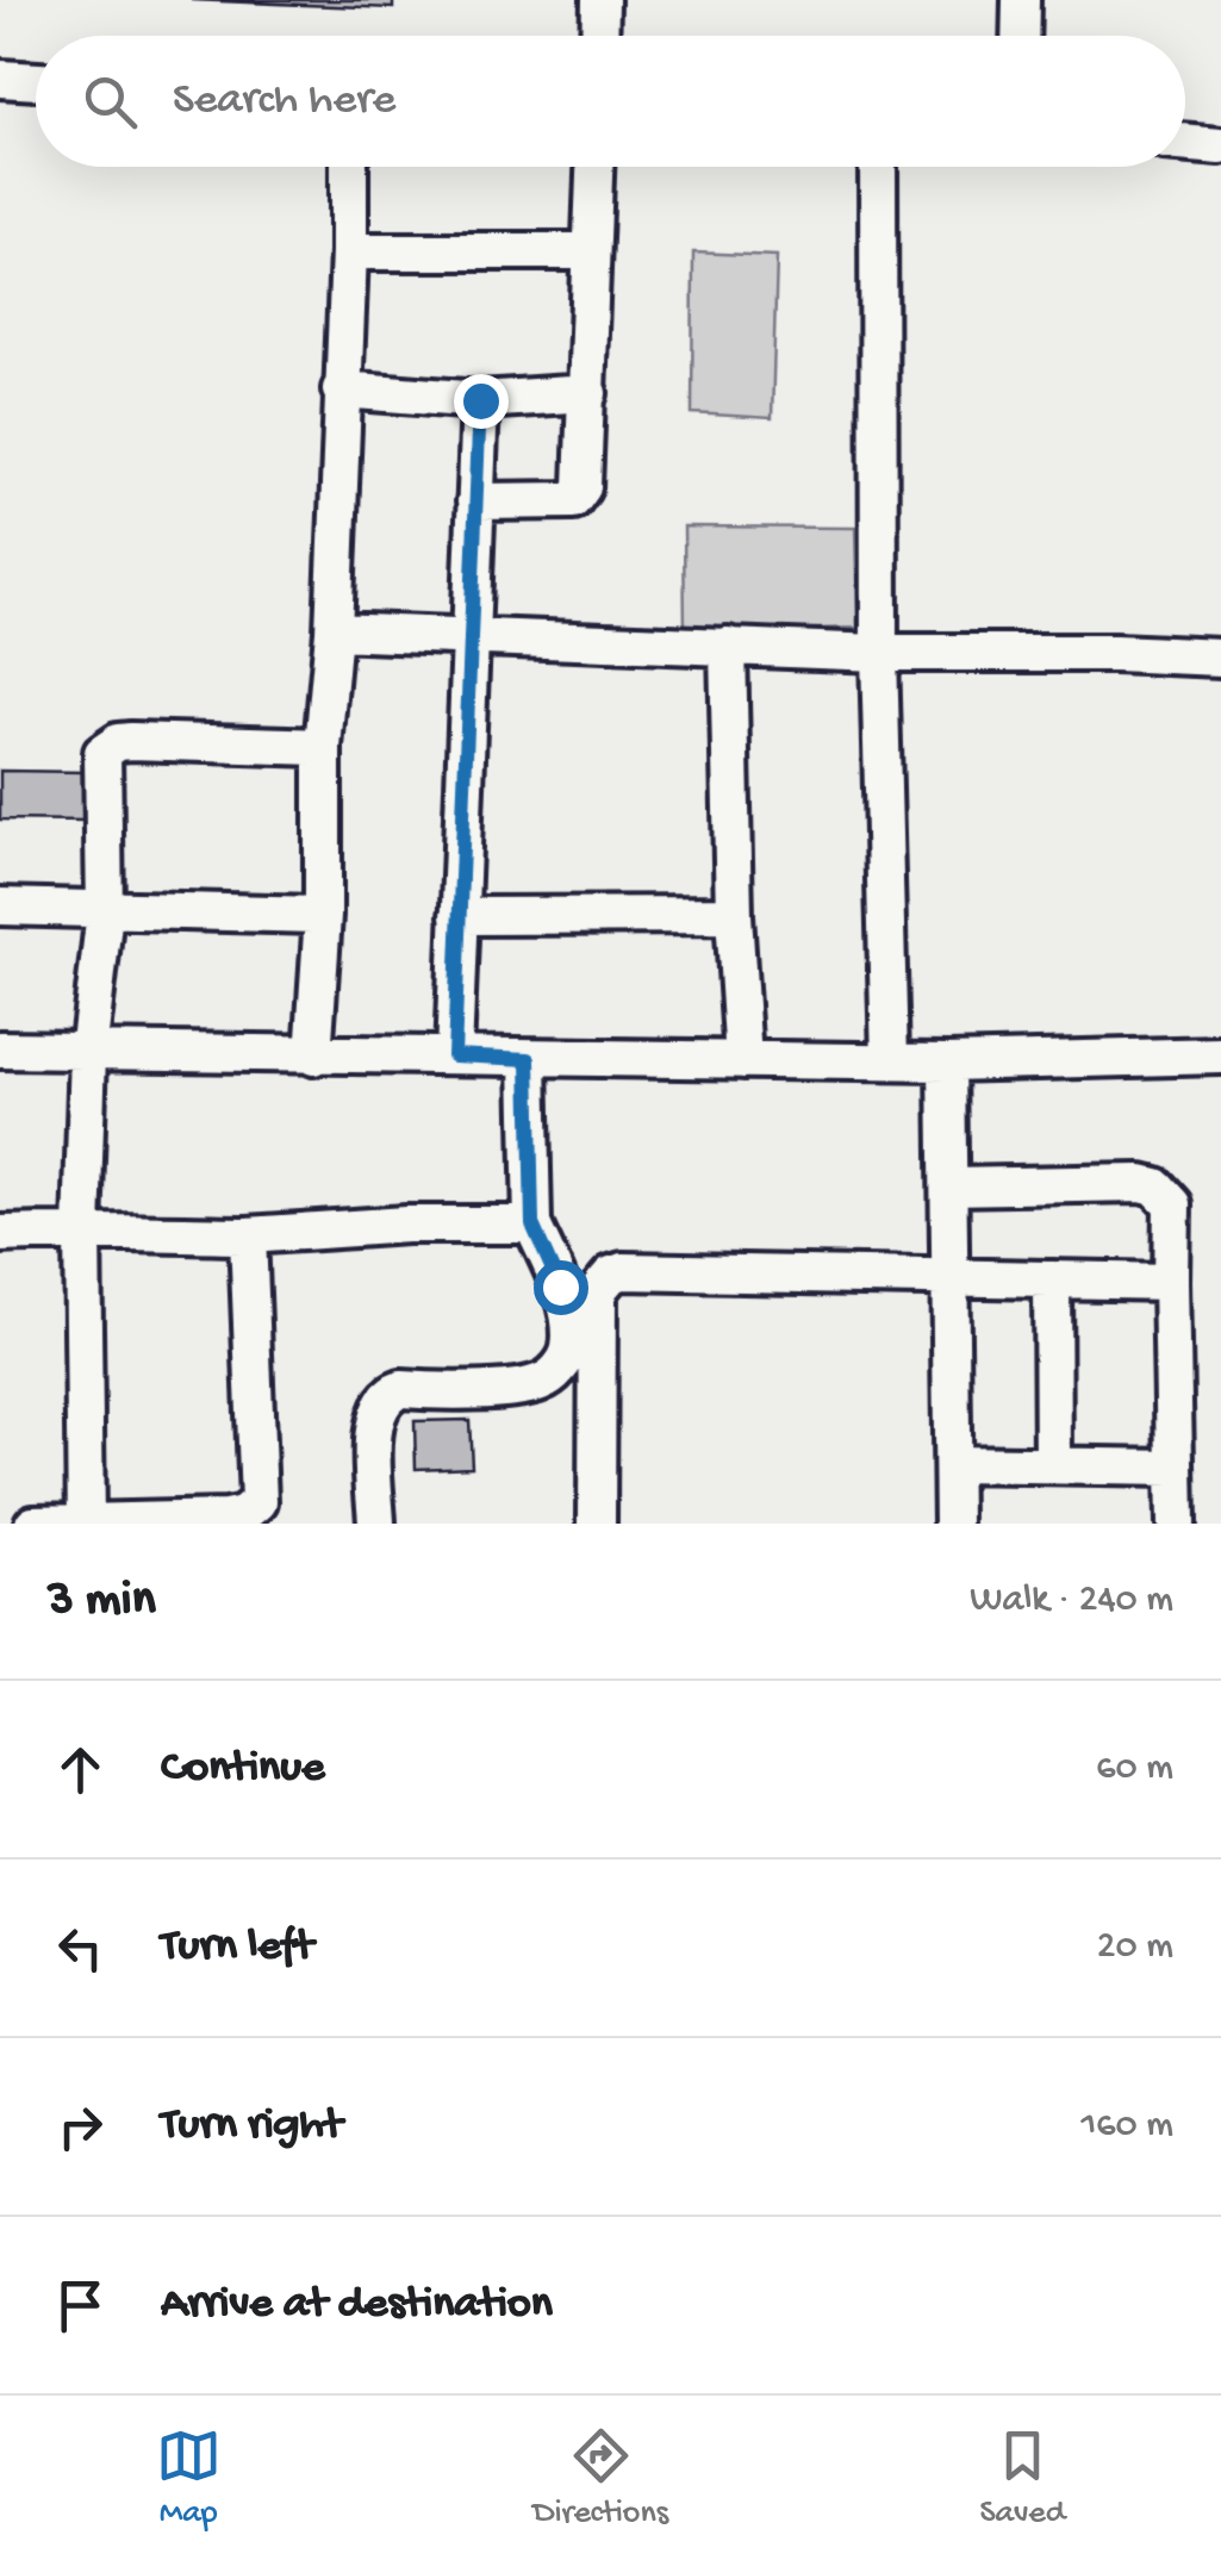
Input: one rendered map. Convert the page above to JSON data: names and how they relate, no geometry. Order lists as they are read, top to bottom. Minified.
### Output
{"page":{"search":"Search here","heading":["3 min","Walk · 240 m"],"list":[["Continue","60 m"],["Turn left","20 m"],["Turn right","160 m"],"Arrive at destination"],"nav":["Map","Directions","Saved"]}}
